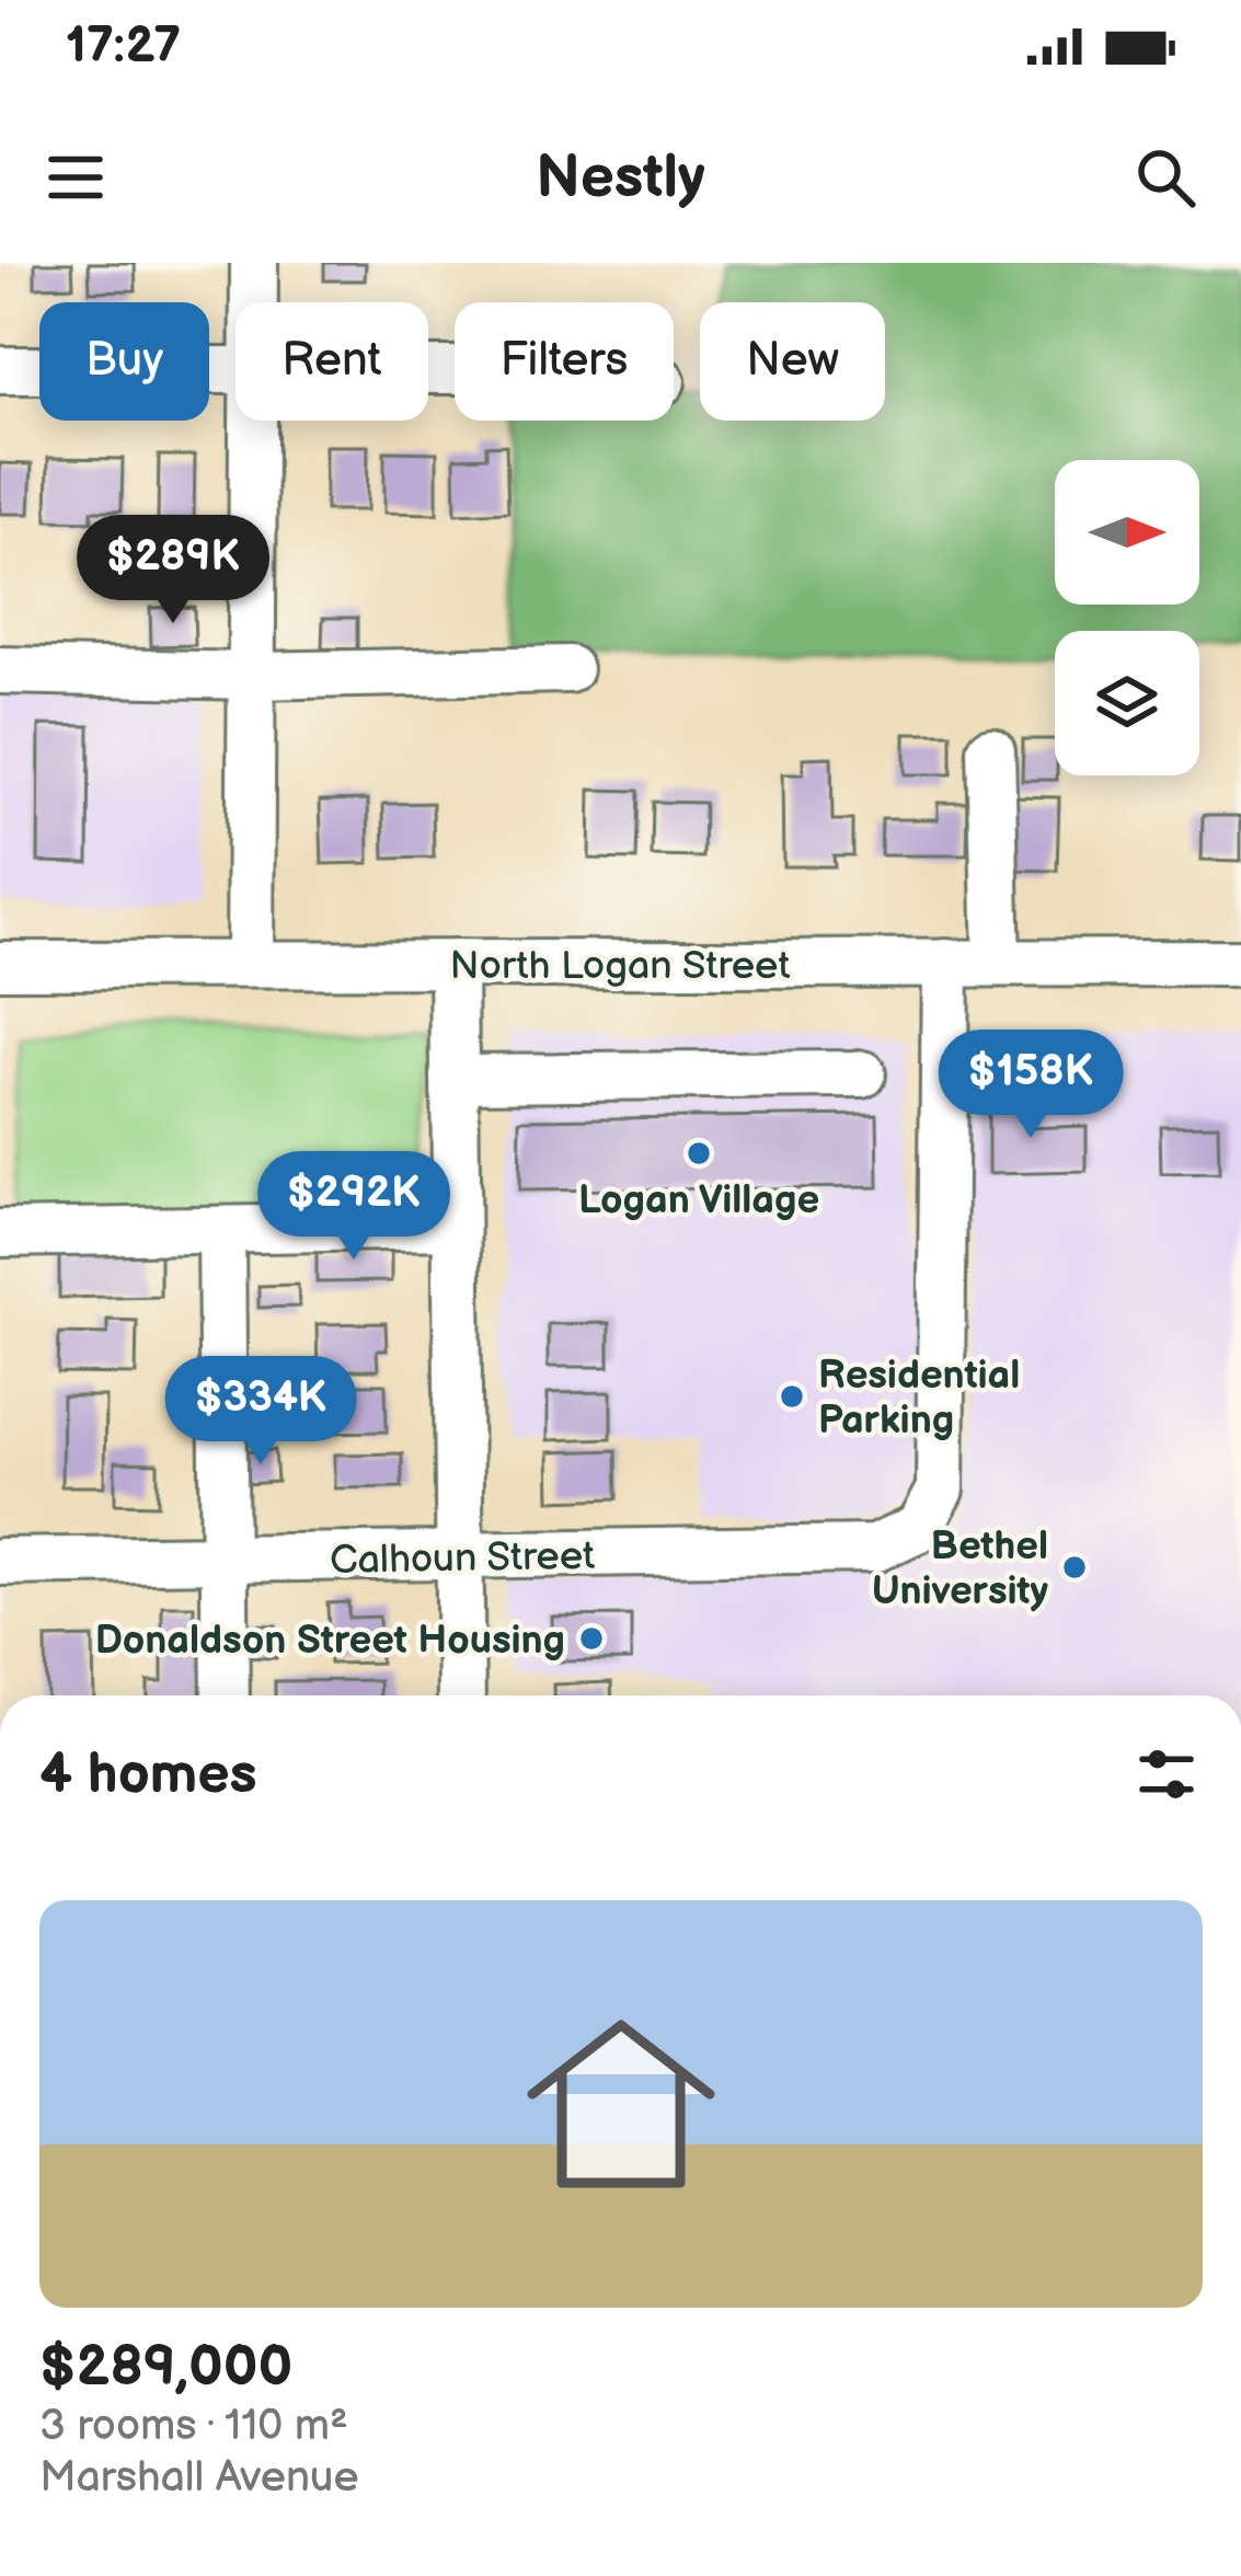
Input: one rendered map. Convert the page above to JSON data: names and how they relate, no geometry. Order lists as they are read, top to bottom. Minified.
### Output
{"streets":{"street":["North Logan Street","Calhoun Street"]},"crossings":[["North Logan Street","Calhoun Street"]],"places":["Logan Village","Residential Parking","Bethel University","Donaldson Street Housing"],"north":"right","page":{"status":"17:27","header":"Nestly","chip":["Buy","Rent","Filters","New"],"price":["$289K","$158K","$292K","$334K"],"heading":"4 homes","list":[{"name":"$289,000","note":"3 rooms · 110 m² · Marshall Avenue"}]}}
